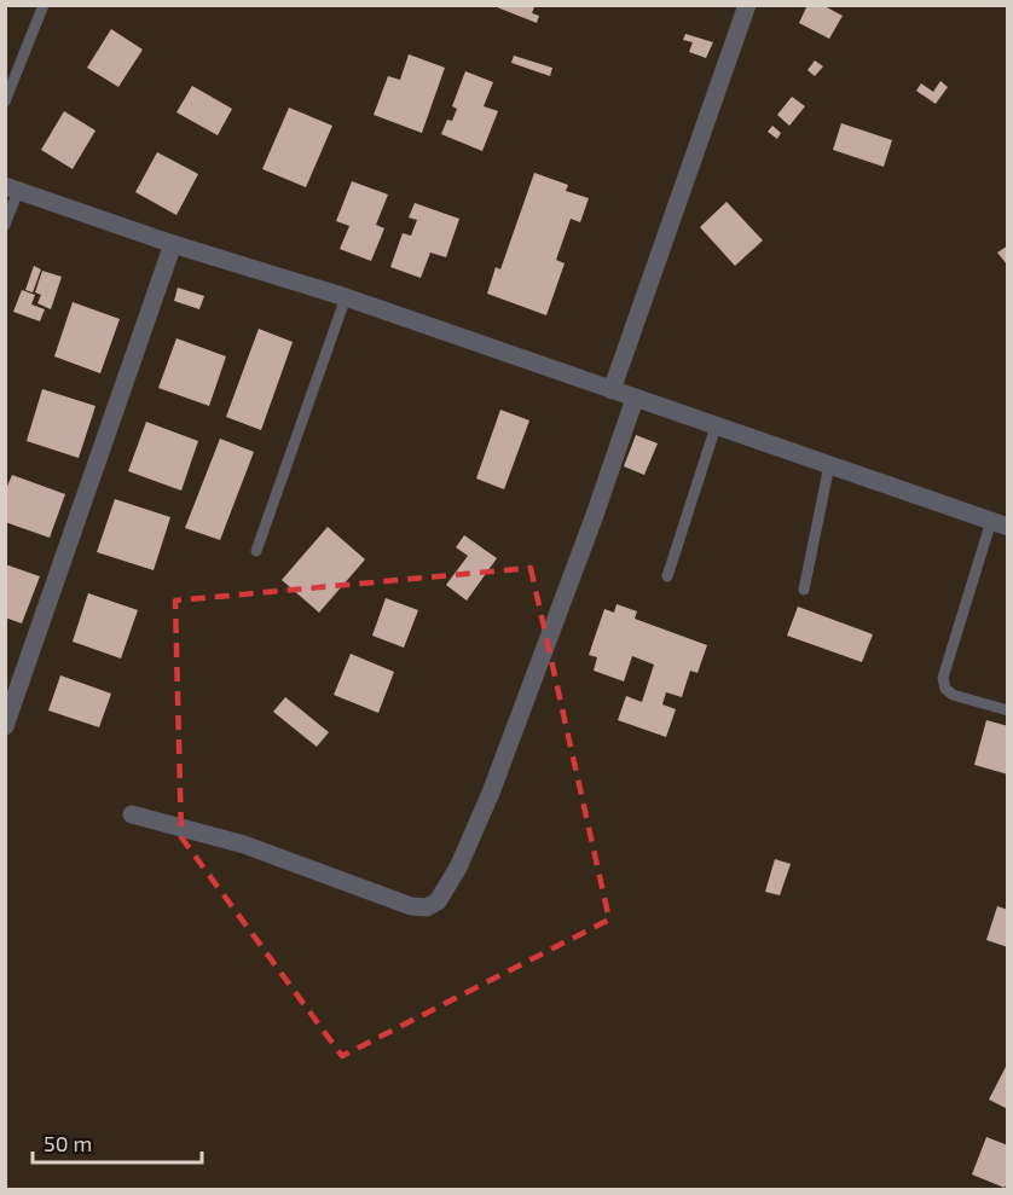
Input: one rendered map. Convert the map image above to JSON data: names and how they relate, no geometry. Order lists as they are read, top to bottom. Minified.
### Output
{"scale_bar":"50 m"}
